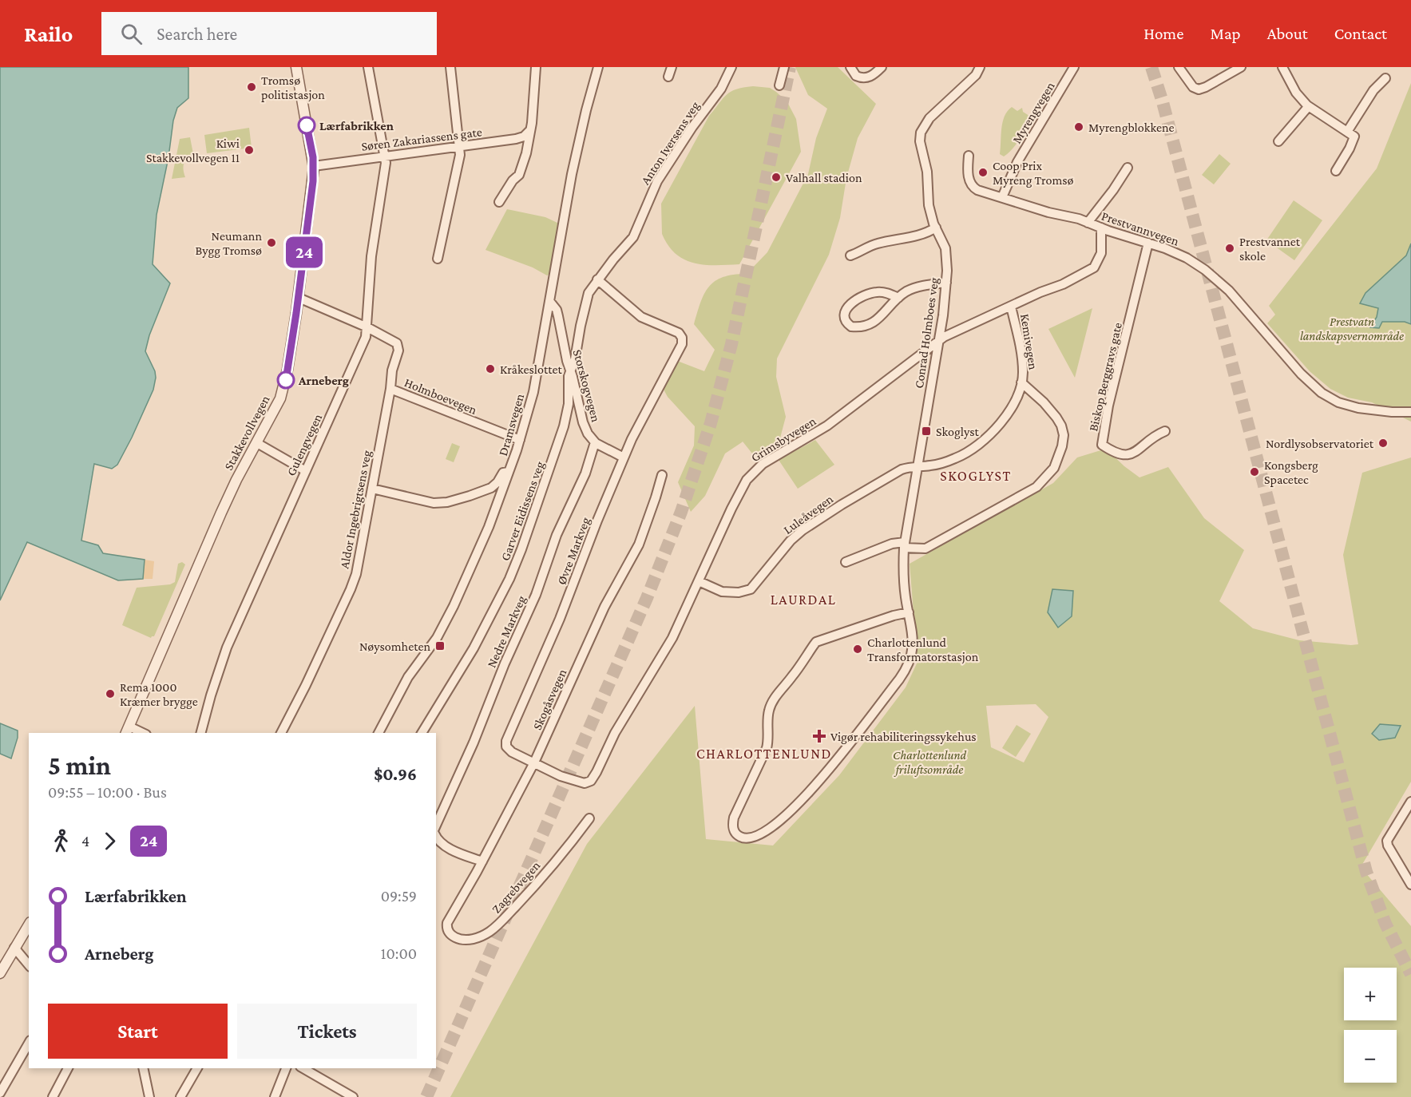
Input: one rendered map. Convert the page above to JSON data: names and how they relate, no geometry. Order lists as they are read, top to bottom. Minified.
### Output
{"streets":{"street":["Myrengvegen","Søren Zakariassens gate","Anton Iversens veg","Prestvannvegen","Conrad Holmboes veg","Kemivegen","Biskop Berggravs gate","Storskogvegen","Holmboevegen","Dramsvegen","Stakkevollvegen","Grimsbyvegen","Gulengvegen","Aldor Ingebrigtsens veg","Garver Eidissens veg","Luleåvegen","Øvre Markveg","Nedre Markveg","Skogåsvegen","Zagrebvegen"]},"crossings":[["Myrengvegen","Prestvannvegen"],["Søren Zakariassens gate","Stakkevollvegen"],["Søren Zakariassens gate","Gulengvegen"],["Anton Iversens veg","Garver Eidissens veg"],["Anton Iversens veg","Øvre Markveg"],["Prestvannvegen","Biskop Berggravs gate"],["Prestvannvegen","Grimsbyvegen"],["Conrad Holmboes veg","Kemivegen"],["Conrad Holmboes veg","Grimsbyvegen"],["Conrad Holmboes veg","Luleåvegen"],["Kemivegen","Grimsbyvegen"],["Kemivegen","Luleåvegen"],["Storskogvegen","Dramsvegen"],["Storskogvegen","Garver Eidissens veg"],["Storskogvegen","Nedre Markveg"],["Holmboevegen","Dramsvegen"],["Holmboevegen","Stakkevollvegen"],["Holmboevegen","Gulengvegen"],["Holmboevegen","Aldor Ingebrigtsens veg"],["Grimsbyvegen","Luleåvegen"],["Grimsbyvegen","Øvre Markveg"],["Grimsbyvegen","Skogåsvegen"],["Garver Eidissens veg","Øvre Markveg"],["Øvre Markveg","Skogåsvegen"],["Skogåsvegen","Zagrebvegen"]],"districts":["SKOGLYST","LAURDAL","CHARLOTTENLUND"],"parks":["Prestvatn landskapsvernområde","Charlottenlund friluftsområde"],"places":{"other":["Tromsø politistasjon","Lærfabrikken","Myrengblokkene","Kiwi Stakkevollvegen 11","Coop Prix Myreng Tromsø","Valhall stadion","Neumann Bygg Tromsø","Prestvannet skole","Kråkeslottet","Arneberg","Nordlysobservatoriet","Kongsberg Spacetec","Charlottenlund Transformatorstasjon","Rema 1000 Kræmer brygge"],"transit":["Skoglyst","Nøysomheten"],"health":["Vigør rehabiliteringssykehus"]},"lines":["bus line 24"],"page":{"header":"Railo","search":"Search here","nav":["Home","Map","About","Contact"],"on_map":"24","heading":["5 min","09:55 – 10:00 · Bus","$0.96"],"legs":["4","24"],"list":[{"name":"Lærfabrikken","value":"09:59"},{"name":"Arneberg","value":"10:00"}],"map_buttons":["+","−"],"buttons":["Start","Tickets"]}}
